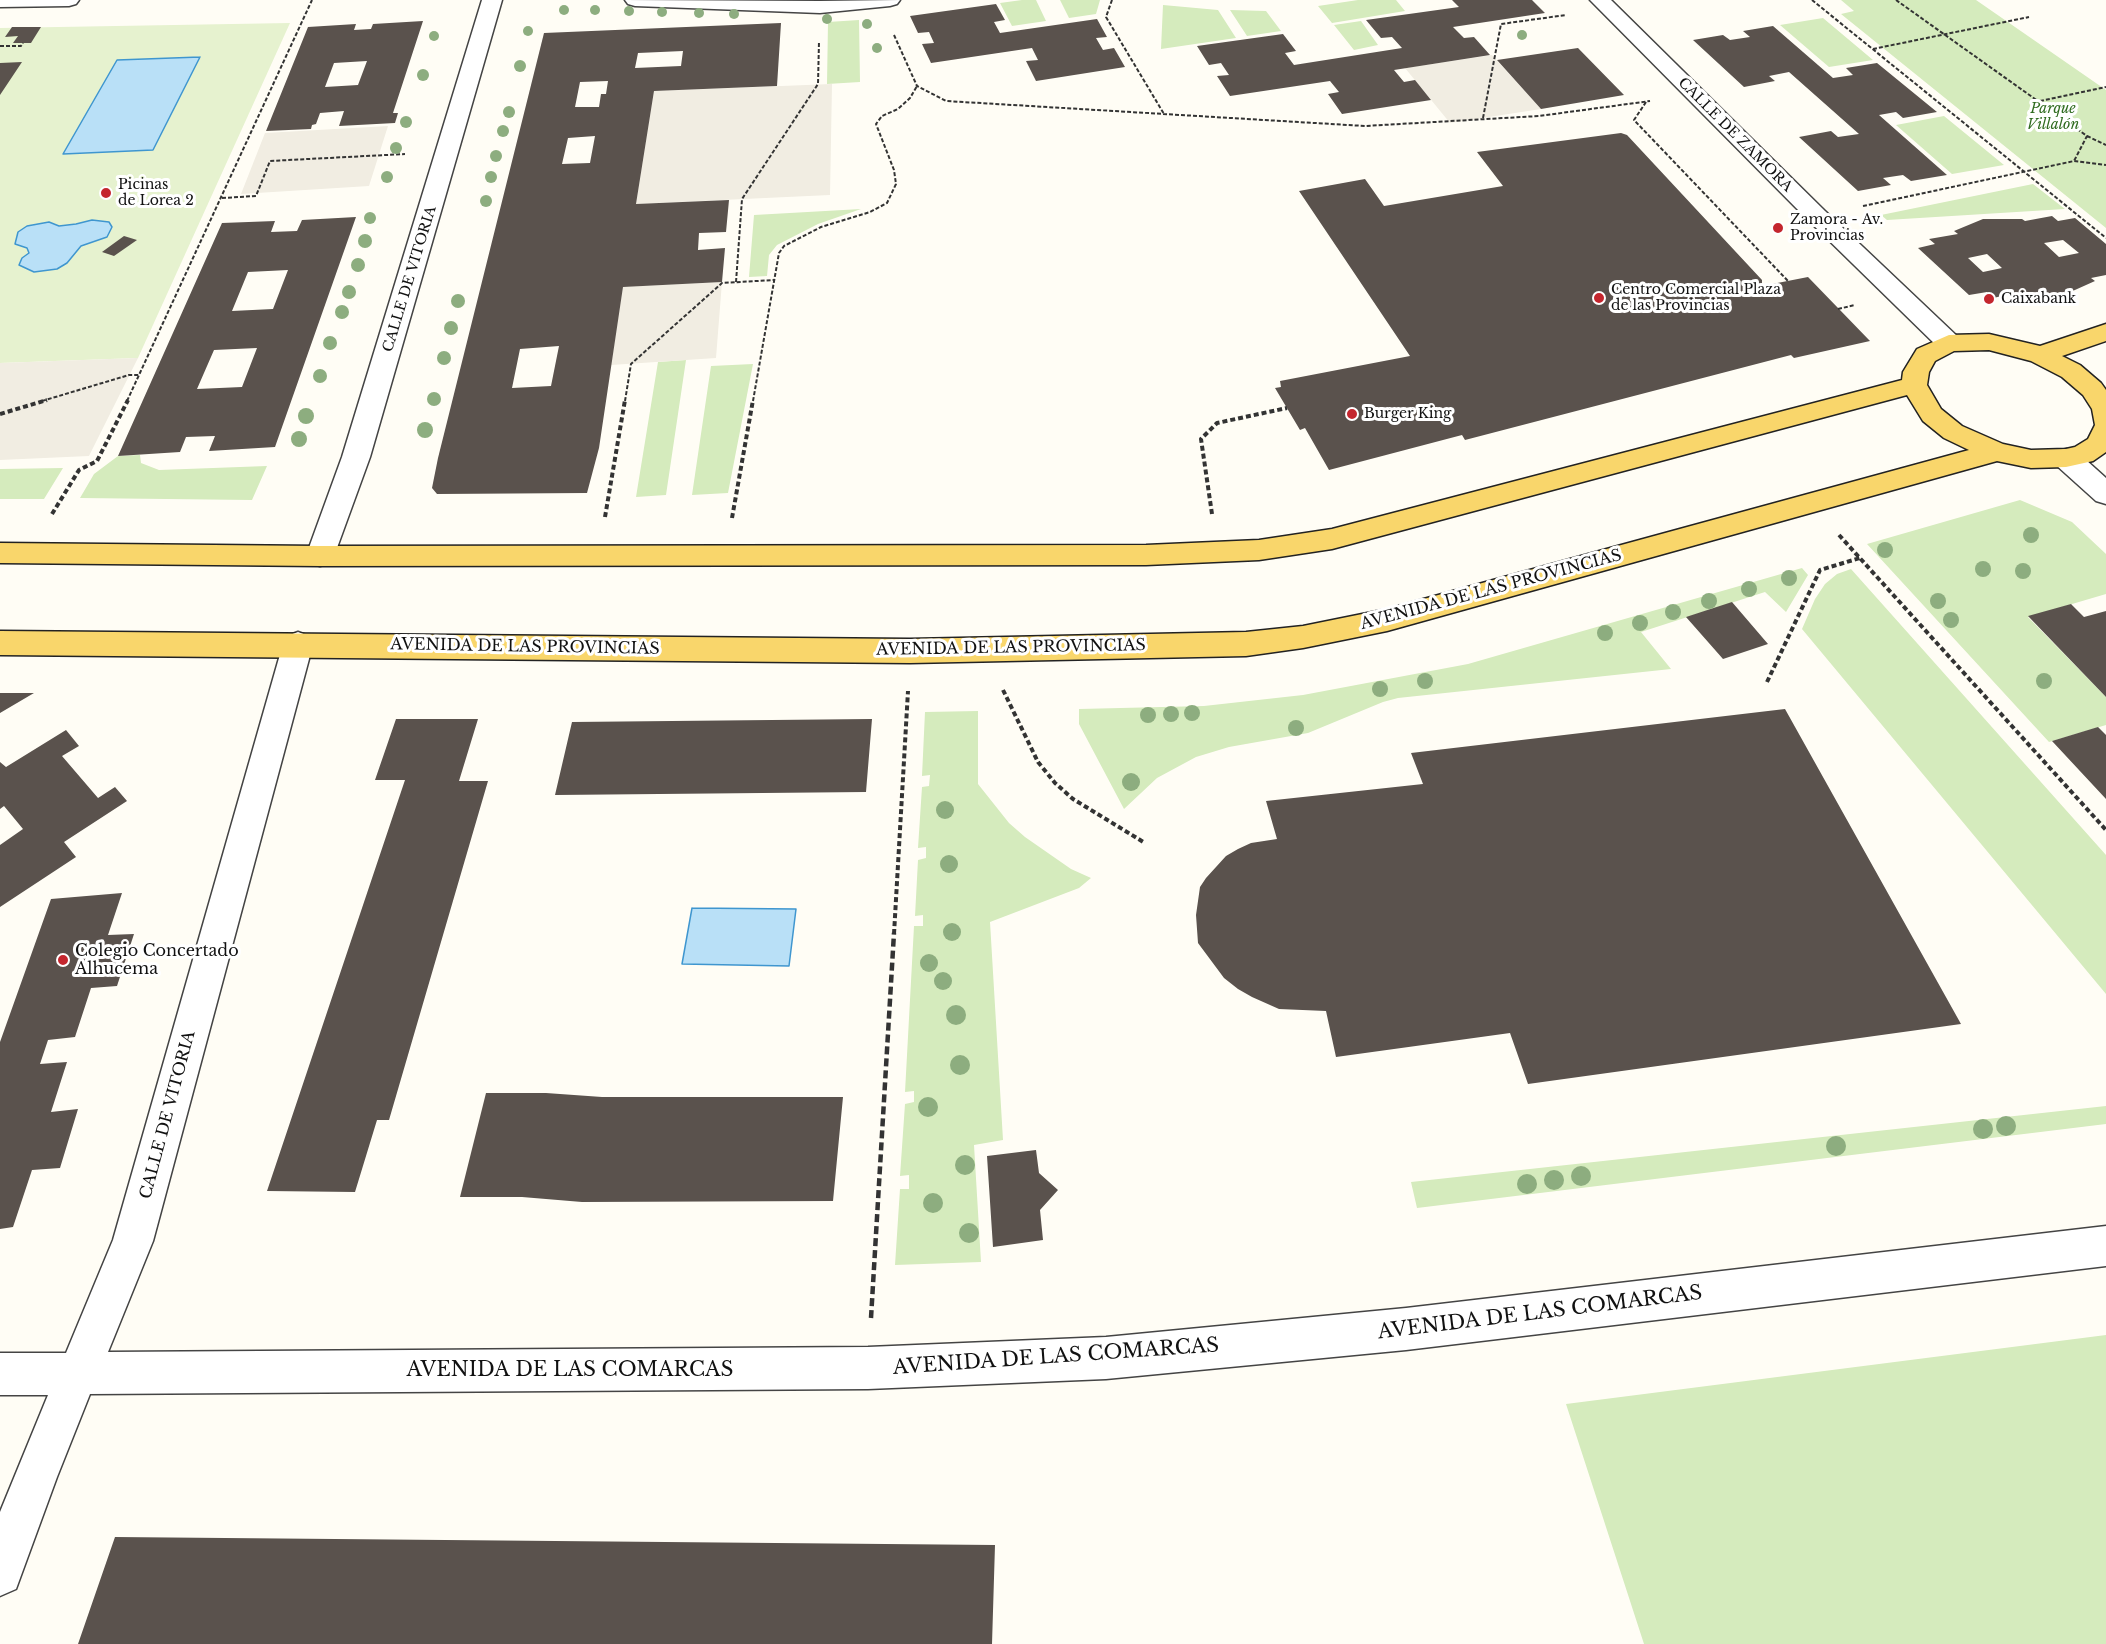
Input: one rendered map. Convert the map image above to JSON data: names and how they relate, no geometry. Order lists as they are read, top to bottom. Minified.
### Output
{"streets":{"main road":["AVENIDA DE LAS PROVINCIAS"],"street":["CALLE DE ZAMORA","CALLE DE VITORIA","AVENIDA DE LAS COMARCAS"]},"crossings":[["CALLE DE ZAMORA","AVENIDA DE LAS PROVINCIAS"],["CALLE DE VITORIA","AVENIDA DE LAS PROVINCIAS"],["CALLE DE VITORIA","AVENIDA DE LAS COMARCAS"]],"parks":["Parque Villalón"],"places":["Picinas de Lorea 2","Zamora - Av. Provincias","Centro Comercial Plaza de las Provincias","Caixabank","Burger King","Colegio Concertado Alhucema"]}
